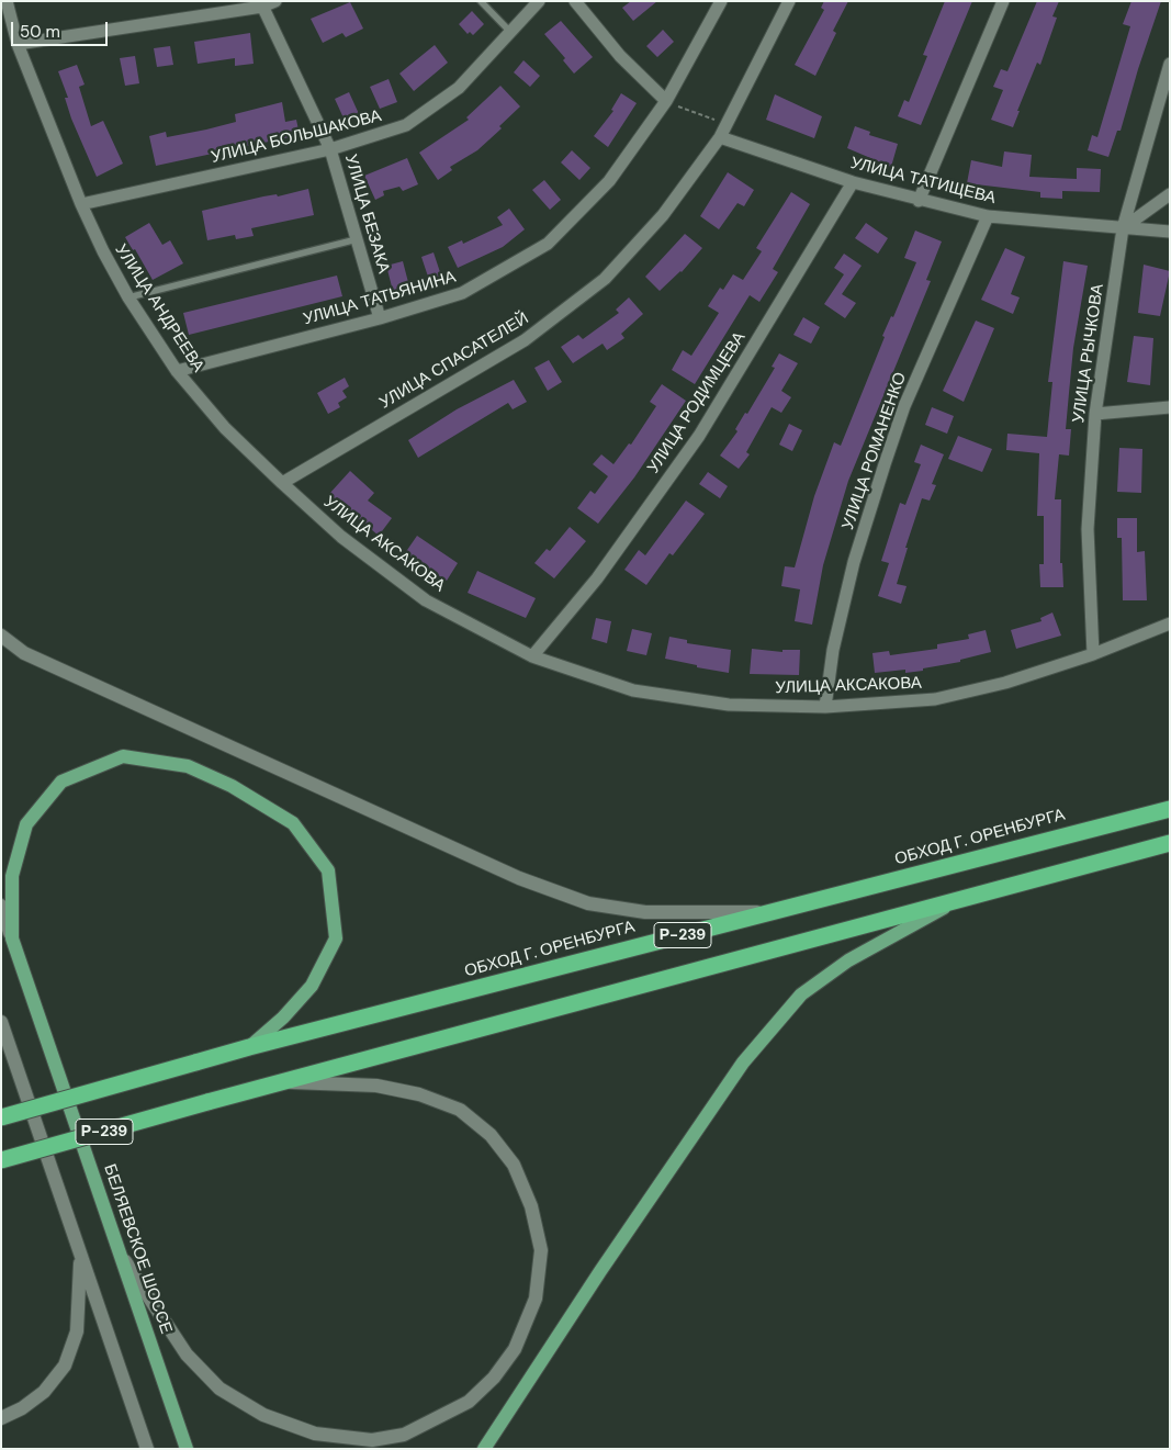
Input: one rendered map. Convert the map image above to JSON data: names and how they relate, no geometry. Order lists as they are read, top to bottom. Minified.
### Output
{"streets":{"highway":["ОБХОД Г. ОРЕНБУРГА","Р-239"],"main road":["БЕЛЯЕВСКОЕ ШОССЕ"],"street":["УЛИЦА БОЛЬШАКОВА","УЛИЦА ТАТИЩЕВА","УЛИЦА БЕЗАКА","УЛИЦА ТАТЬЯНИНА","УЛИЦА АНДРЕЕВА","УЛИЦА РЫЧКОВА","УЛИЦА СПАСАТЕЛЕЙ","УЛИЦА РОДИМЦЕВА","УЛИЦА РОМАНЕНКО","УЛИЦА АКСАКОВА"]},"crossings":[["УЛИЦА БОЛЬШАКОВА","УЛИЦА БЕЗАКА"],["УЛИЦА БОЛЬШАКОВА","УЛИЦА АНДРЕЕВА"],["УЛИЦА ТАТИЩЕВА","УЛИЦА РЫЧКОВА"],["УЛИЦА ТАТИЩЕВА","УЛИЦА СПАСАТЕЛЕЙ"],["УЛИЦА ТАТИЩЕВА","УЛИЦА РОДИМЦЕВА"],["УЛИЦА ТАТИЩЕВА","УЛИЦА РОМАНЕНКО"],["УЛИЦА БЕЗАКА","УЛИЦА ТАТЬЯНИНА"],["УЛИЦА ТАТЬЯНИНА","УЛИЦА АНДРЕЕВА"],["УЛИЦА АНДРЕЕВА","УЛИЦА СПАСАТЕЛЕЙ"],["УЛИЦА АНДРЕЕВА","УЛИЦА АКСАКОВА"],["УЛИЦА РЫЧКОВА","УЛИЦА АКСАКОВА"],["УЛИЦА СПАСАТЕЛЕЙ","УЛИЦА АКСАКОВА"],["УЛИЦА РОДИМЦЕВА","УЛИЦА АКСАКОВА"],["УЛИЦА РОМАНЕНКО","УЛИЦА АКСАКОВА"]],"scale_bar":"50 m"}
